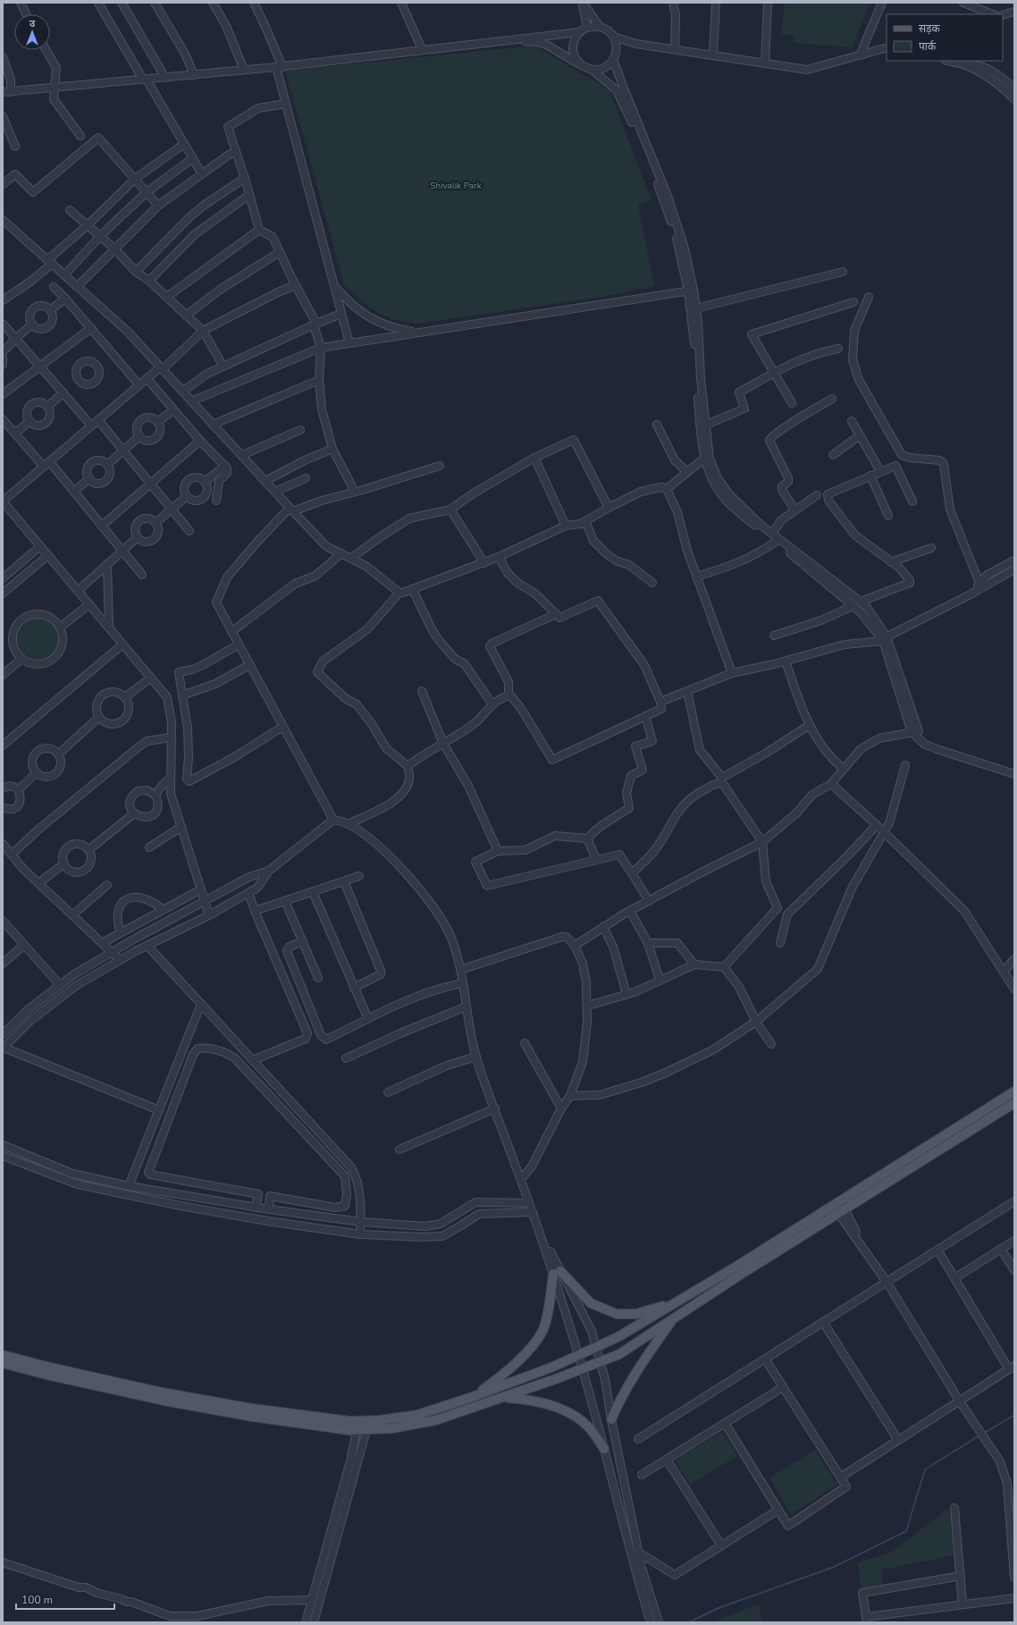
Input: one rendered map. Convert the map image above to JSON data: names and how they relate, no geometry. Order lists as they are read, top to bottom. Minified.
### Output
{"parks":["Shivalik Park"],"legend":["सड़क","पार्क"],"scale_bar":"100 m","north":"top"}
